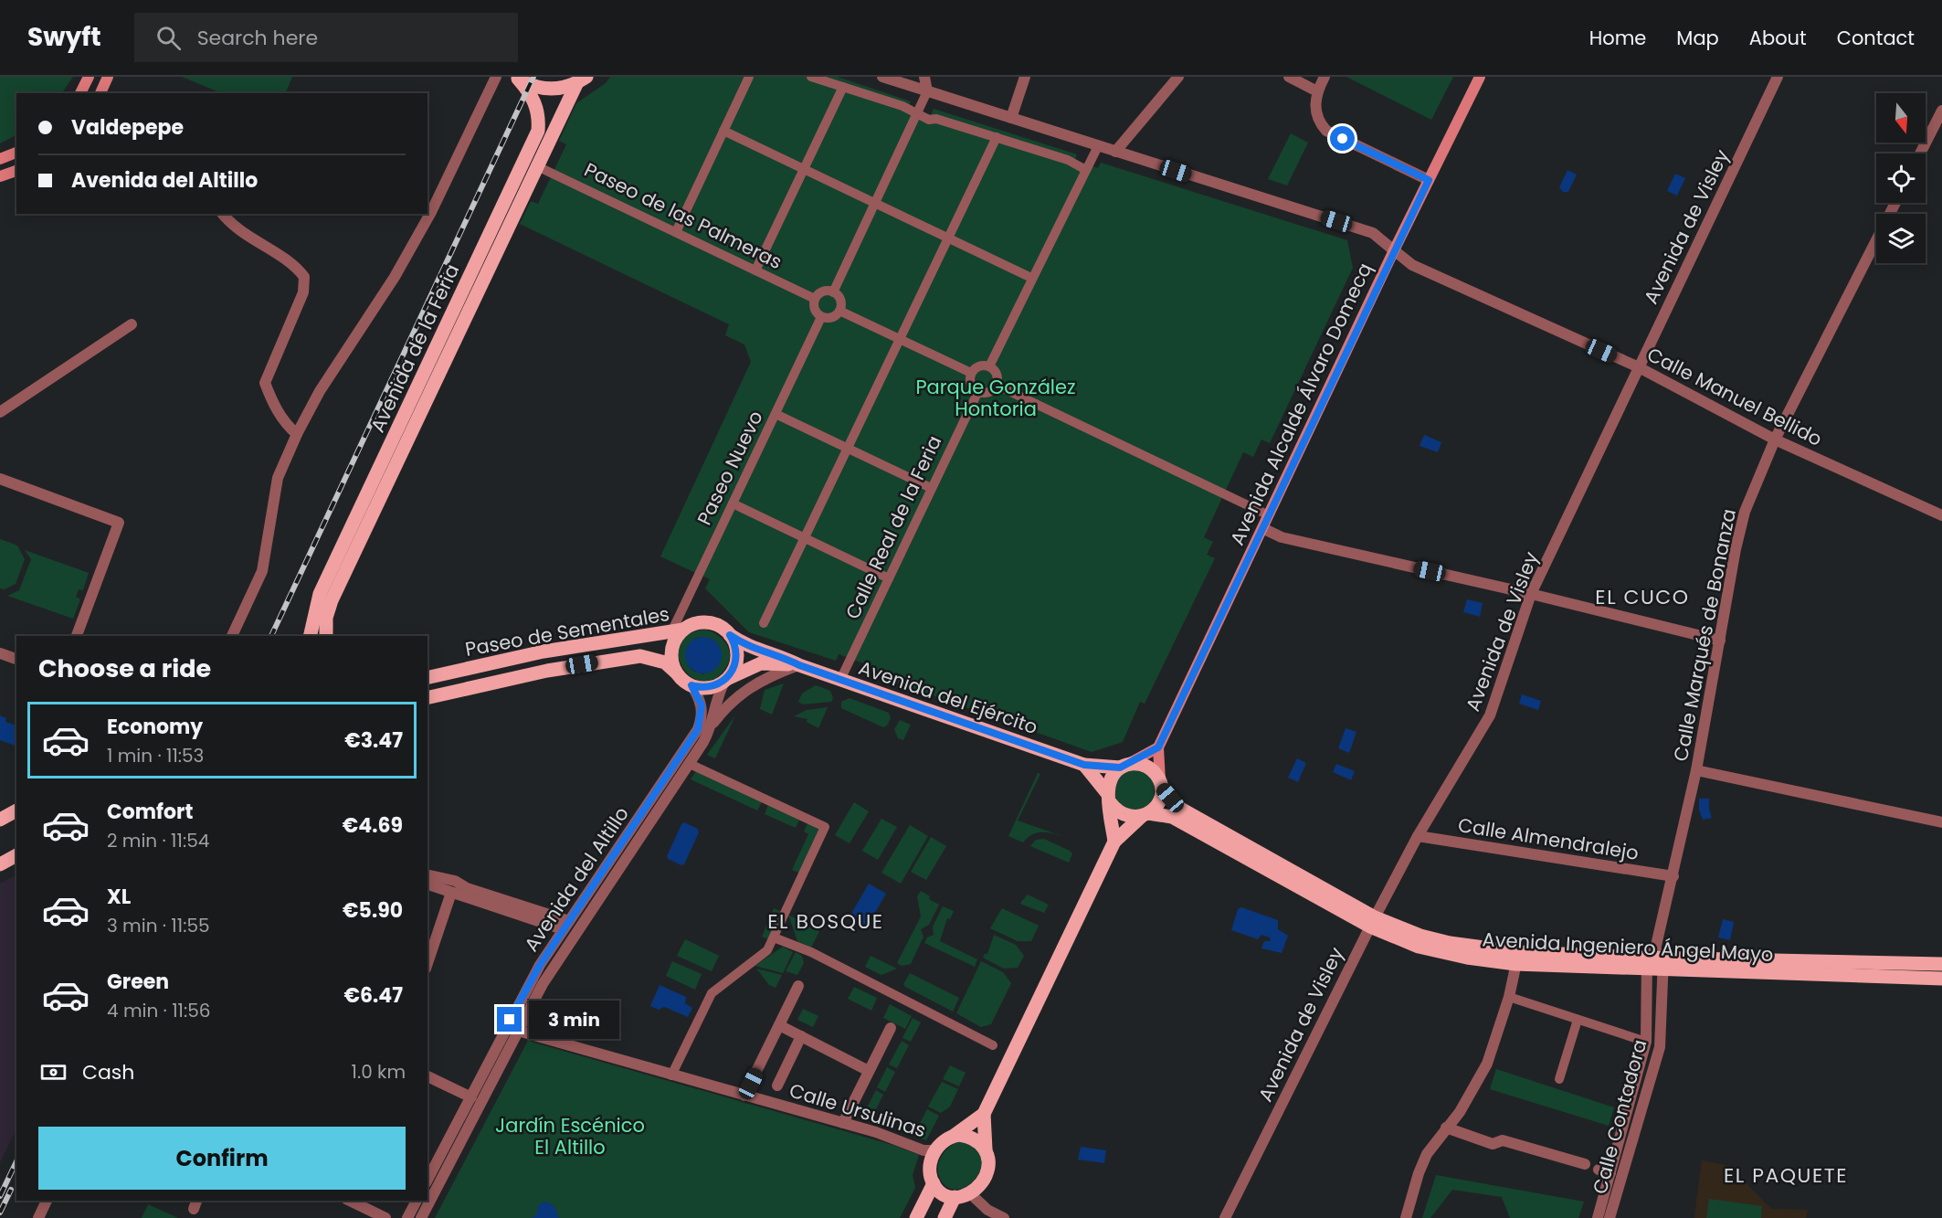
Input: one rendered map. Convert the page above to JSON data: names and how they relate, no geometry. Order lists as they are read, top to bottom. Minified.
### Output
{"streets":{"main road":["Avenida de la Feria","Avenida Alcalde Álvaro Domecq","Paseo de Sementales","Avenida del Ejército","Avenida Ingeniero Ángel Mayo"],"street":["Paseo de las Palmeras","Avenida de Visley","Calle Manuel Bellido","Paseo Nuevo","Calle Real de la Feria","Calle Marqués de Bonanza","Calle Almendralejo","Avenida del Altillo","Calle Ursulinas","Calle Contadora"]},"crossings":[["Paseo de las Palmeras","Avenida de la Feria"],["Paseo de las Palmeras","Paseo Nuevo"],["Avenida de Visley","Calle Manuel Bellido"],["Avenida de Visley","Calle Almendralejo"],["Avenida de Visley","Avenida Ingeniero Ángel Mayo"],["Calle Manuel Bellido","Avenida Alcalde Álvaro Domecq"],["Calle Manuel Bellido","Calle Marqués de Bonanza"],["Avenida Alcalde Álvaro Domecq","Avenida del Ejército"],["Avenida Alcalde Álvaro Domecq","Avenida Ingeniero Ángel Mayo"],["Paseo Nuevo","Paseo de Sementales"],["Paseo Nuevo","Avenida del Ejército"],["Paseo Nuevo","Avenida del Altillo"],["Calle Real de la Feria","Avenida del Ejército"],["Paseo de Sementales","Avenida del Ejército"],["Paseo de Sementales","Avenida del Altillo"],["Calle Marqués de Bonanza","Calle Almendralejo"],["Calle Marqués de Bonanza","Avenida Ingeniero Ángel Mayo"],["Calle Marqués de Bonanza","Calle Contadora"],["Avenida del Ejército","Avenida del Altillo"],["Avenida del Ejército","Avenida Ingeniero Ángel Mayo"],["Avenida del Altillo","Calle Ursulinas"],["Avenida Ingeniero Ángel Mayo","Calle Contadora"]],"districts":["EL CUCO","EL BOSQUE","EL PAQUETE"],"parks":["Parque González Hontoria","Jardín Escénico El Altillo"],"north":"bottom","page":{"header":"Swyft","search":"Search here","nav":["Home","Map","About","Contact"],"banner":["Valdepepe","Avenida del Altillo"],"heading":"Choose a ride","list":[{"name":"Economy","note":"1 min · 11:53","value":"€3.47"},{"name":"Comfort","note":"2 min · 11:54","value":"€4.69"},{"name":"XL","note":"3 min · 11:55","value":"€5.90"},{"name":"Green","note":"4 min · 11:56","value":"€6.47"}],"bubble":"3 min","pay":["Cash","1.0 km"],"buttons":"Confirm"}}
